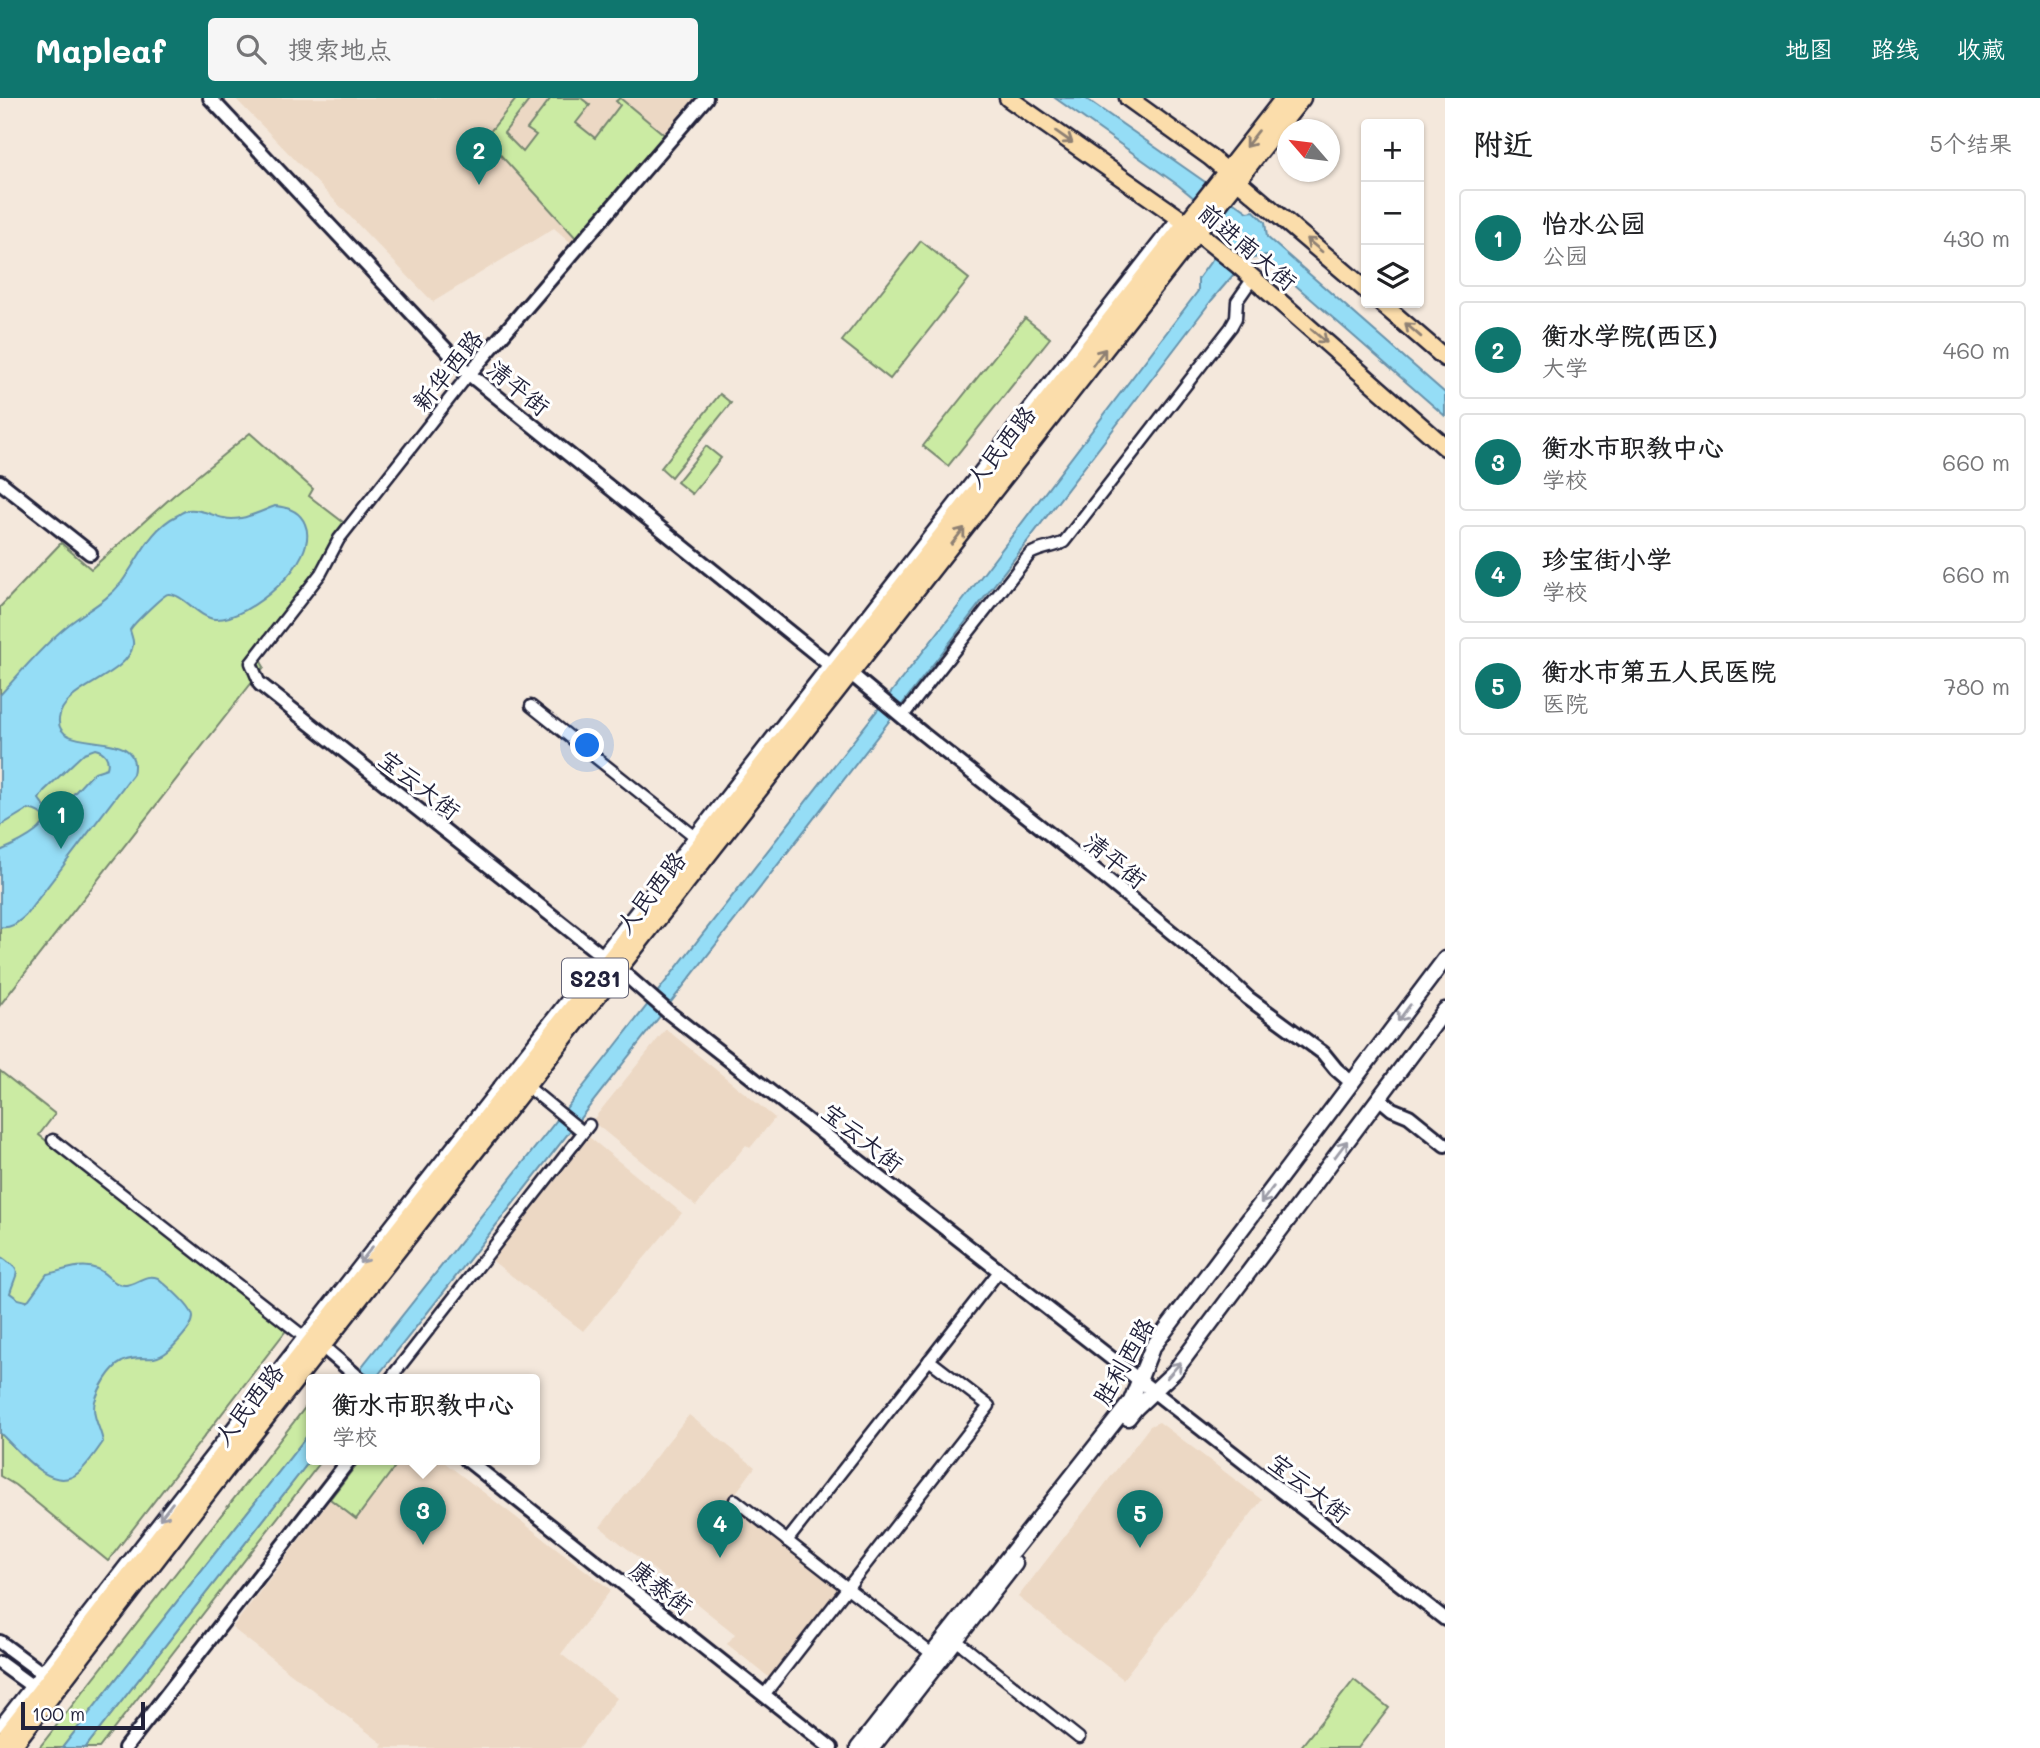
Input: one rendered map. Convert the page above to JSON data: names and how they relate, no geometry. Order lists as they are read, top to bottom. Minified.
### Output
{"streets":{"main road":["前进南大街","人民西路","S231","胜利西路"],"street":["新华西路","清平街","宝云大街","康泰街"]},"crossings":[["前进南大街","人民西路"],["新华西路","清平街"],["新华西路","宝云大街"],["清平街","人民西路"],["清平街","胜利西路"],["人民西路","宝云大街"],["宝云大街","胜利西路"]],"scale_bar":"100 m","north":"top left","page":{"header":"Mapleaf","search":"搜索地点","nav":["地图","路线","收藏"],"heading":["附近","5个结果"],"map_buttons":["+","−"],"pins":["2","1","3","5","4"],"list":[{"mark":"1","name":"怡水公园","note":"公园","value":"430 m"},{"mark":"2","name":"衡水学院(西区)","note":"大学","value":"460 m"},{"mark":"3","name":"衡水市职教中心","note":"学校","value":"660 m"},{"mark":"4","name":"珍宝街小学","note":"学校","value":"660 m"},{"mark":"5","name":"衡水市第五人民医院","note":"医院","value":"780 m"}],"popup":["衡水市职教中心","学校"],"scale":"100 m"}}
